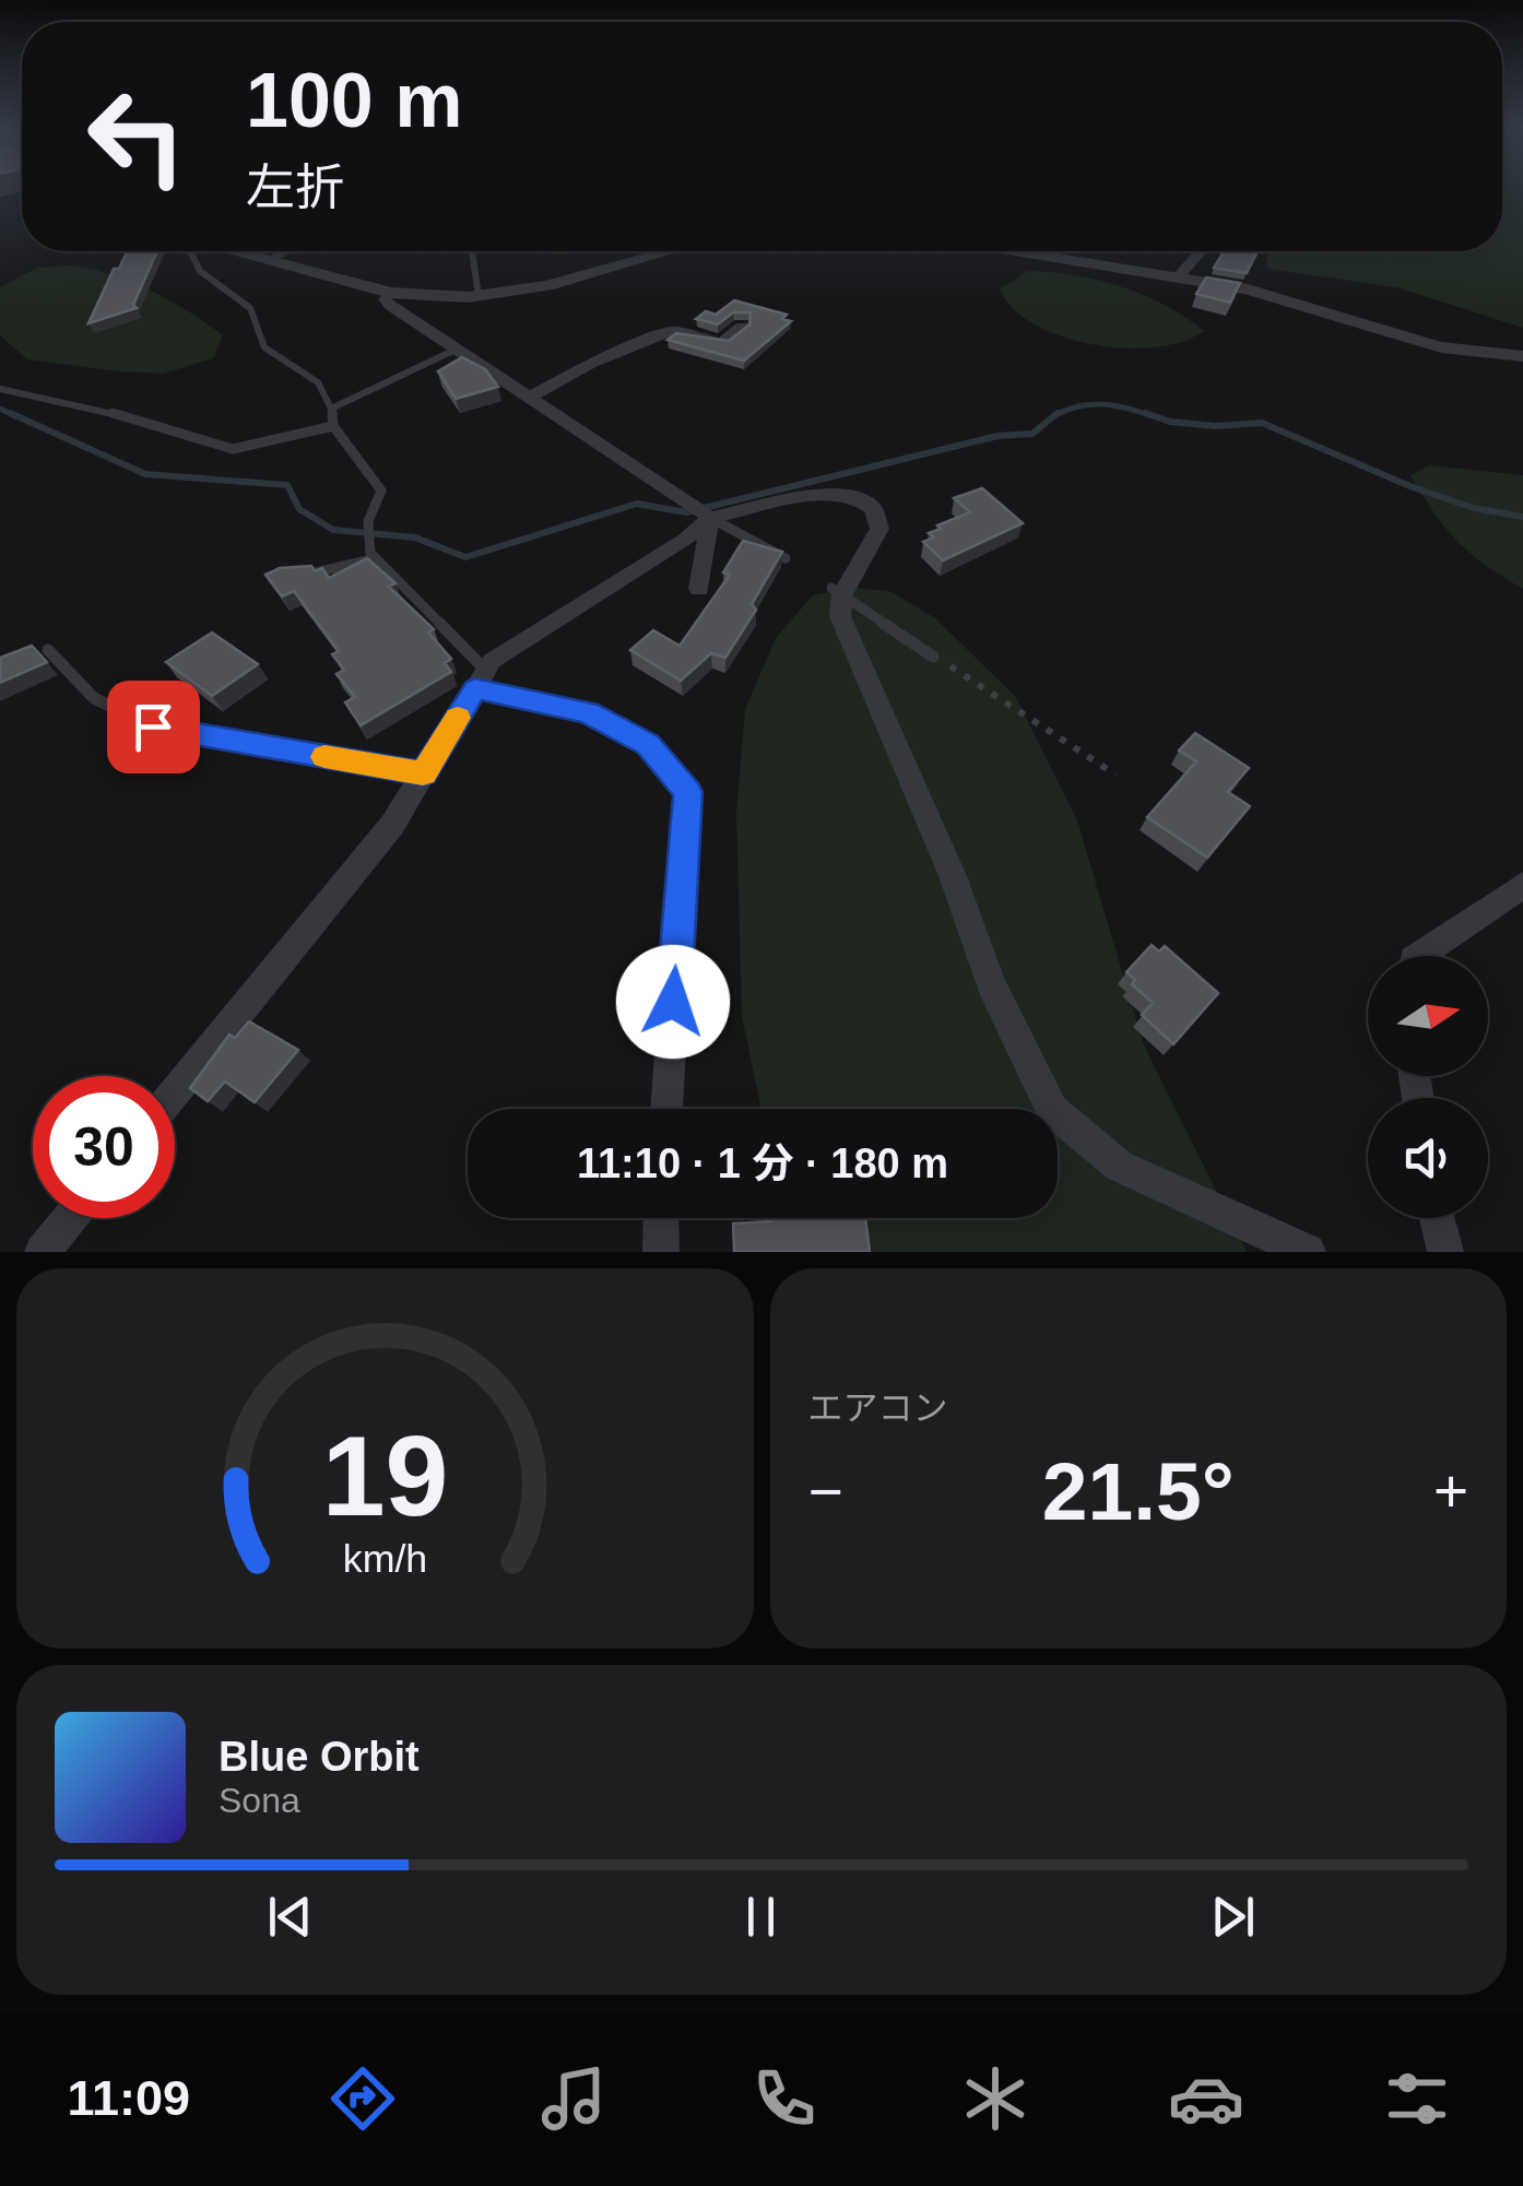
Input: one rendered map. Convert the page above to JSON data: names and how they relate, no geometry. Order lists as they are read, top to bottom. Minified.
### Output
{"north":"right","page":{"turn":["100 m","左折"],"limit":"30","trip":"11:10 · 1 分 · 180 m","tile":"エアコン","heat":["−","21.5°","+"],"song":["Blue Orbit","Sona"],"tabs":"11:09","gauge":["19","km/h"]}}
